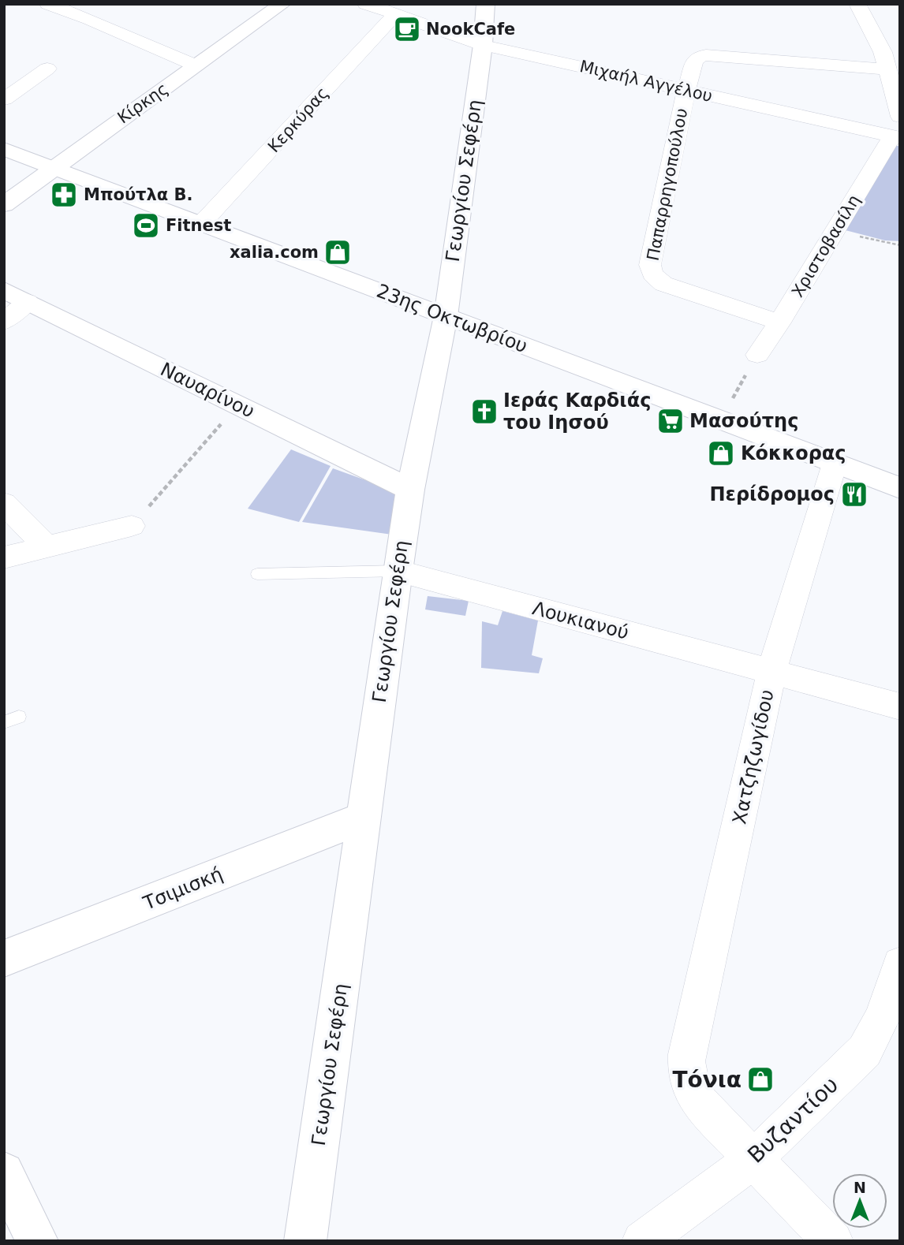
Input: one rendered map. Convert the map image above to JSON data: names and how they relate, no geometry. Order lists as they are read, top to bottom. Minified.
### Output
{"streets":{"street":["Μιχαήλ Αγγέλου","Κίρκης","Κερκύρας","Γεωργίου Σεφέρη","Παπαρρηγοπούλου","Χριστοβασίλη","23ης Οκτωβρίου","Ναυαρίνου","Λουκιανού","Χατζηζωγίδου","Τσιμισκή","Βυζαντίου"]},"crossings":[["Μιχαήλ Αγγέλου","Κερκύρας"],["Μιχαήλ Αγγέλου","Γεωργίου Σεφέρη"],["Μιχαήλ Αγγέλου","Παπαρρηγοπούλου"],["Μιχαήλ Αγγέλου","Χριστοβασίλη"],["Κίρκης","23ης Οκτωβρίου"],["Κερκύρας","23ης Οκτωβρίου"],["Γεωργίου Σεφέρη","23ης Οκτωβρίου"],["Γεωργίου Σεφέρη","Ναυαρίνου"],["Γεωργίου Σεφέρη","Λουκιανού"],["Γεωργίου Σεφέρη","Τσιμισκή"],["Παπαρρηγοπούλου","Χριστοβασίλη"],["23ης Οκτωβρίου","Χατζηζωγίδου"],["Λουκιανού","Χατζηζωγίδου"],["Χατζηζωγίδου","Βυζαντίου"]],"places":{"cafe":["NookCafe"],"pharmacy":["Μπούτλα Β."],"sports":["Fitnest"],"shop":["xalia.com","Κόκκορας","Τόνια"],"church":["Ιεράς Καρδιάς του Ιησού"],"supermarket":["Μασούτης"],"restaurant":["Περίδρομος"]},"north":"top"}
